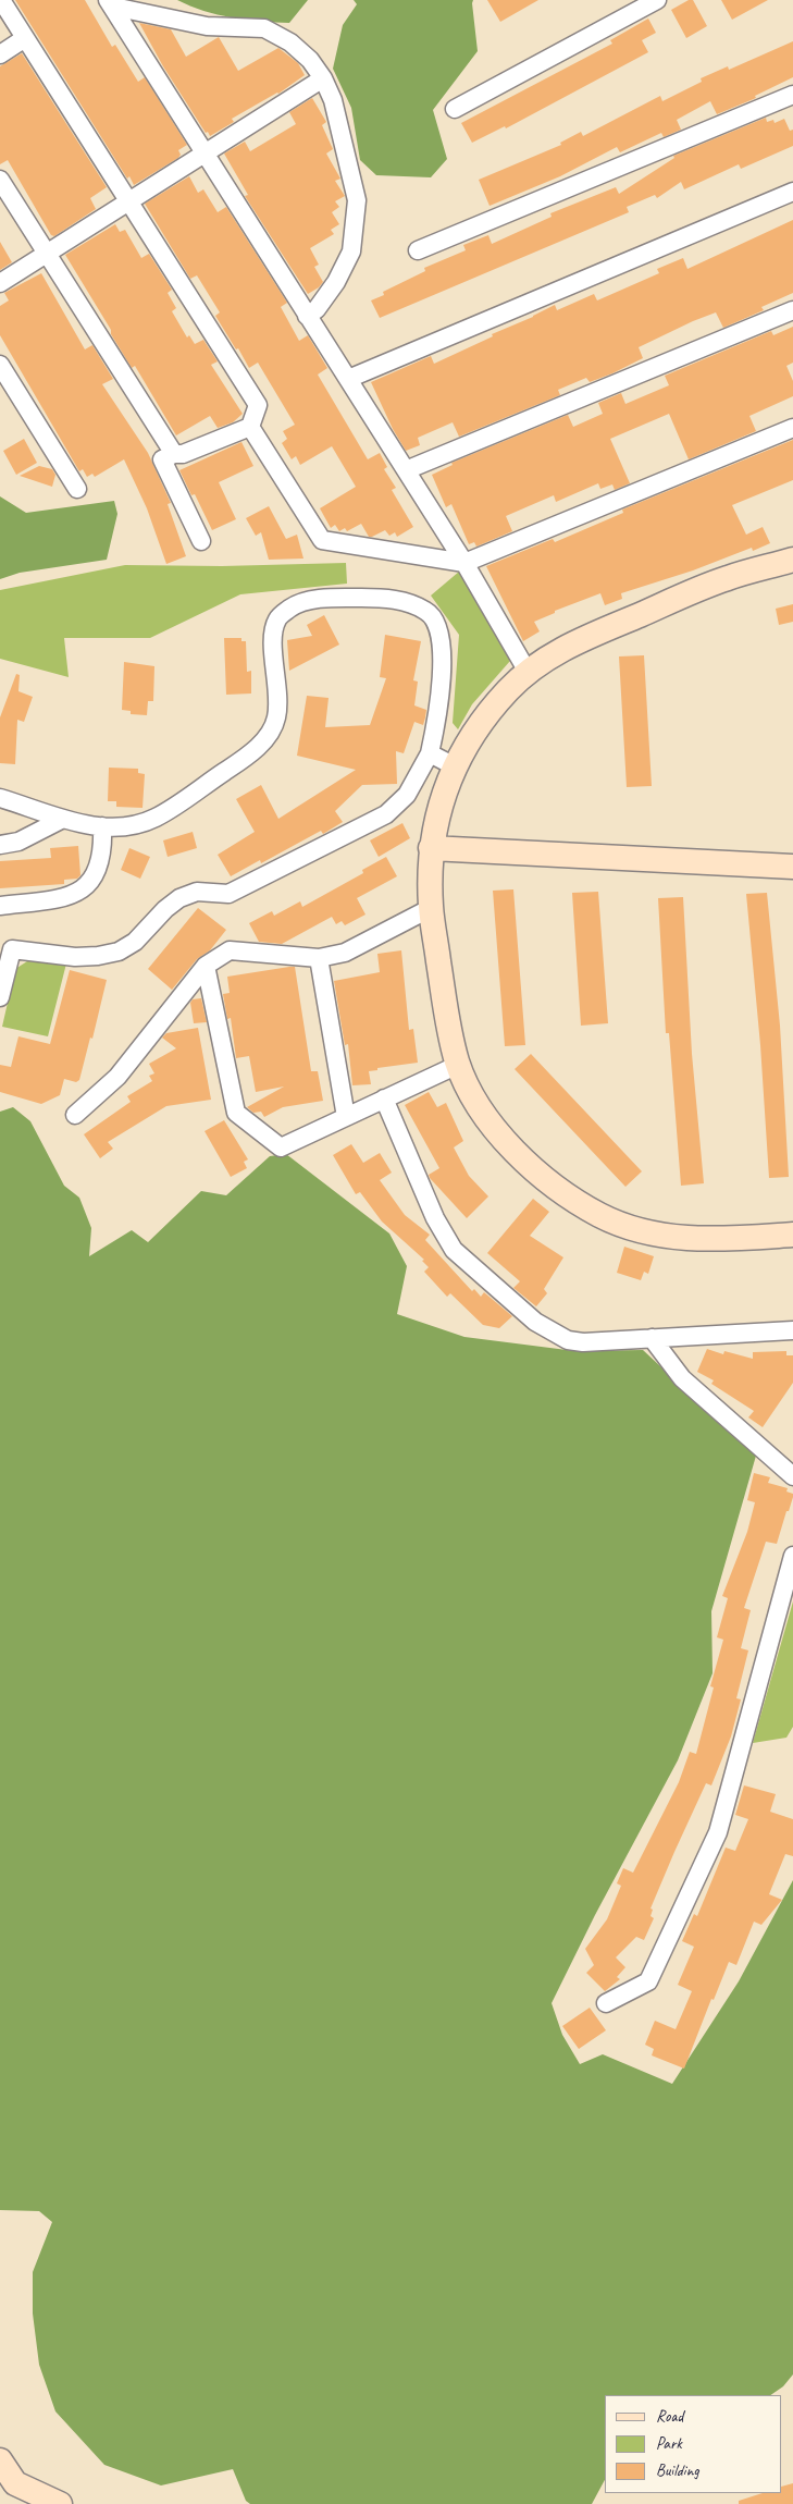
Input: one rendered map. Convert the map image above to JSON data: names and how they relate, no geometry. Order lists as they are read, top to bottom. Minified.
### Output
{"legend":["Road","Park","Building"]}
